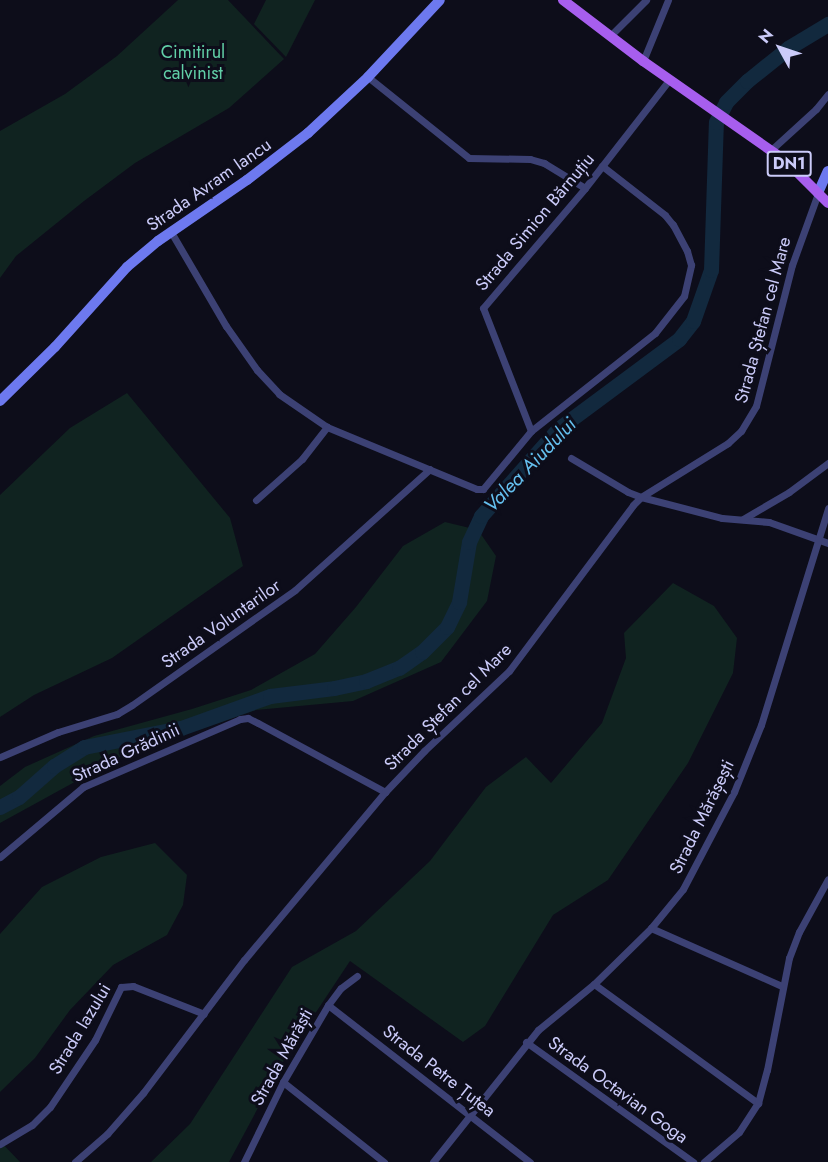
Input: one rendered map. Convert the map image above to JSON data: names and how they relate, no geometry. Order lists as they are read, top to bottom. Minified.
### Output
{"streets":{"main road":["DN1","Strada Avram Iancu"],"street":["Strada Simion Bărnuțiu","Strada Ștefan cel Mare","Strada Voluntarilor","Strada Grădinii","Strada Mărășești","Strada Iazului","Strada Mărăști","Strada Petre Țuțea","Strada Octavian Goga"]},"crossings":[["DN1","Strada Simion Bărnuțiu"],["DN1","Strada Ștefan cel Mare"],["Strada Ștefan cel Mare","Strada Grădinii"],["Strada Ștefan cel Mare","Strada Iazului"],["Strada Mărășești","Strada Petre Țuțea"],["Strada Mărășești","Strada Octavian Goga"],["Strada Mărăști","Strada Petre Țuțea"]],"water":["Valea Aiudului"],"parks":["Cimitirul calvinist"],"north":"top left"}
